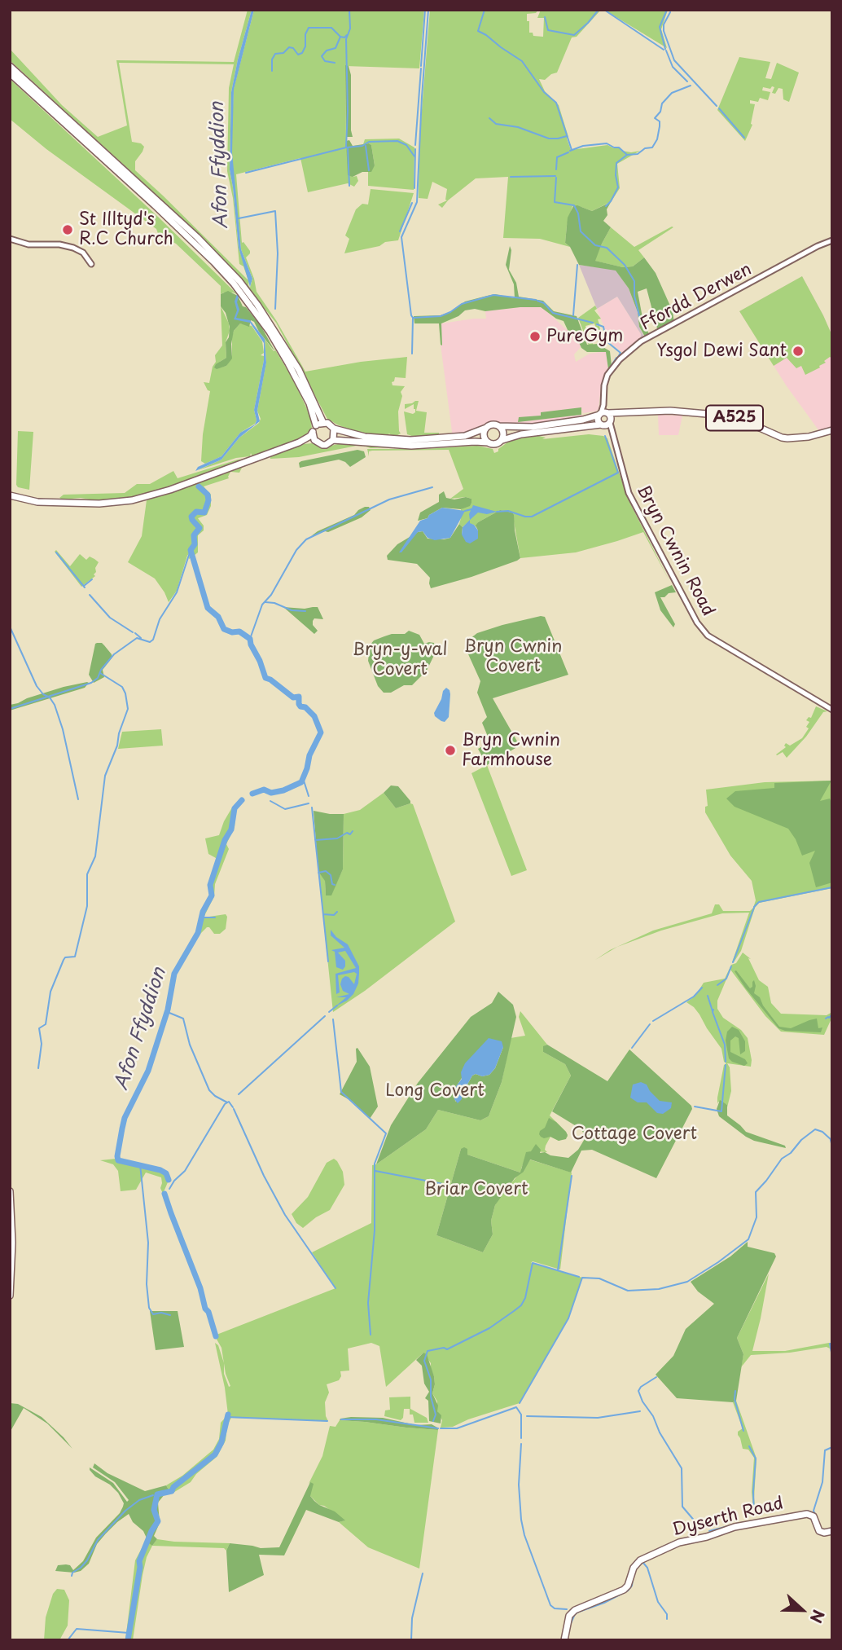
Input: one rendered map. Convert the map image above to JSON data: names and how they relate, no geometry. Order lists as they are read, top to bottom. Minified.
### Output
{"streets":{"main road":["A525","Dyserth Road"],"street":["Ffordd Derwen","Bryn Cwnin Road"]},"crossings":[["Ffordd Derwen","A525"],["A525","Bryn Cwnin Road"]],"water":["Afon Ffyddion"],"parks":["Bryn Cwnin Covert","Bryn-y-wal Covert","Long Covert","Cottage Covert","Briar Covert"],"places":["St Illtyd's R.C Church","PureGym","Ysgol Dewi Sant","Bryn Cwnin Farmhouse"],"north":"right"}
